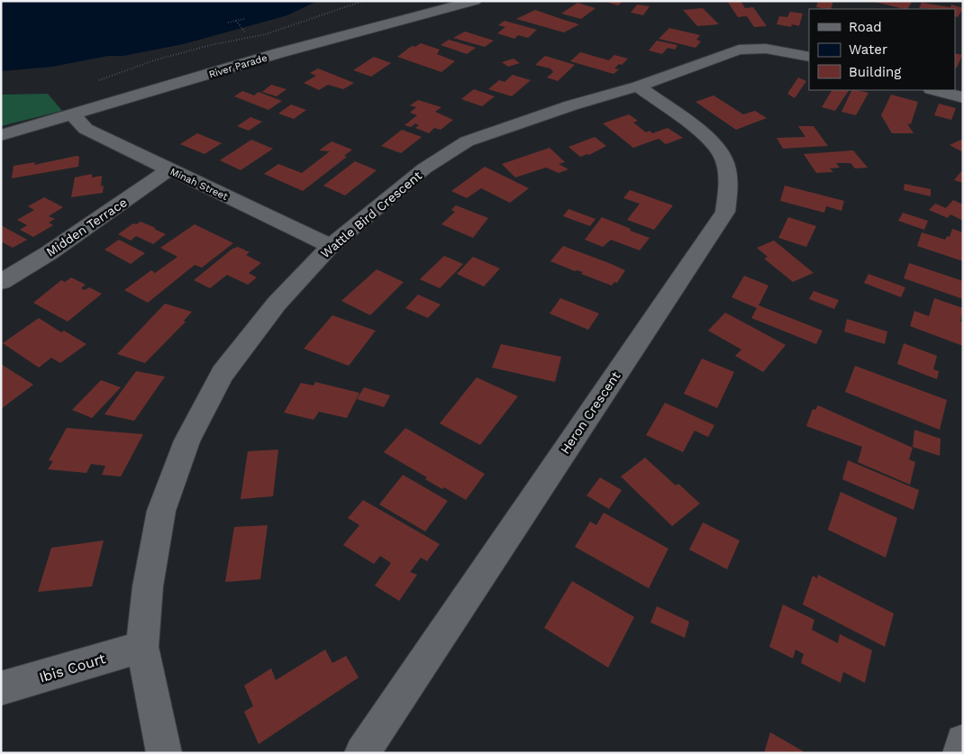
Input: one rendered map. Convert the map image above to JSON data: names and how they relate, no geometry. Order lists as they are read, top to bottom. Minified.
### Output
{"streets":{"street":["River Parade","Minah Street","Wattle Bird Crescent","Midden Terrace","Heron Crescent","Ibis Court"]},"crossings":[["River Parade","Minah Street"],["Minah Street","Wattle Bird Crescent"],["Minah Street","Midden Terrace"],["Wattle Bird Crescent","Heron Crescent"],["Wattle Bird Crescent","Ibis Court"]],"legend":["Road","Water","Building"]}
